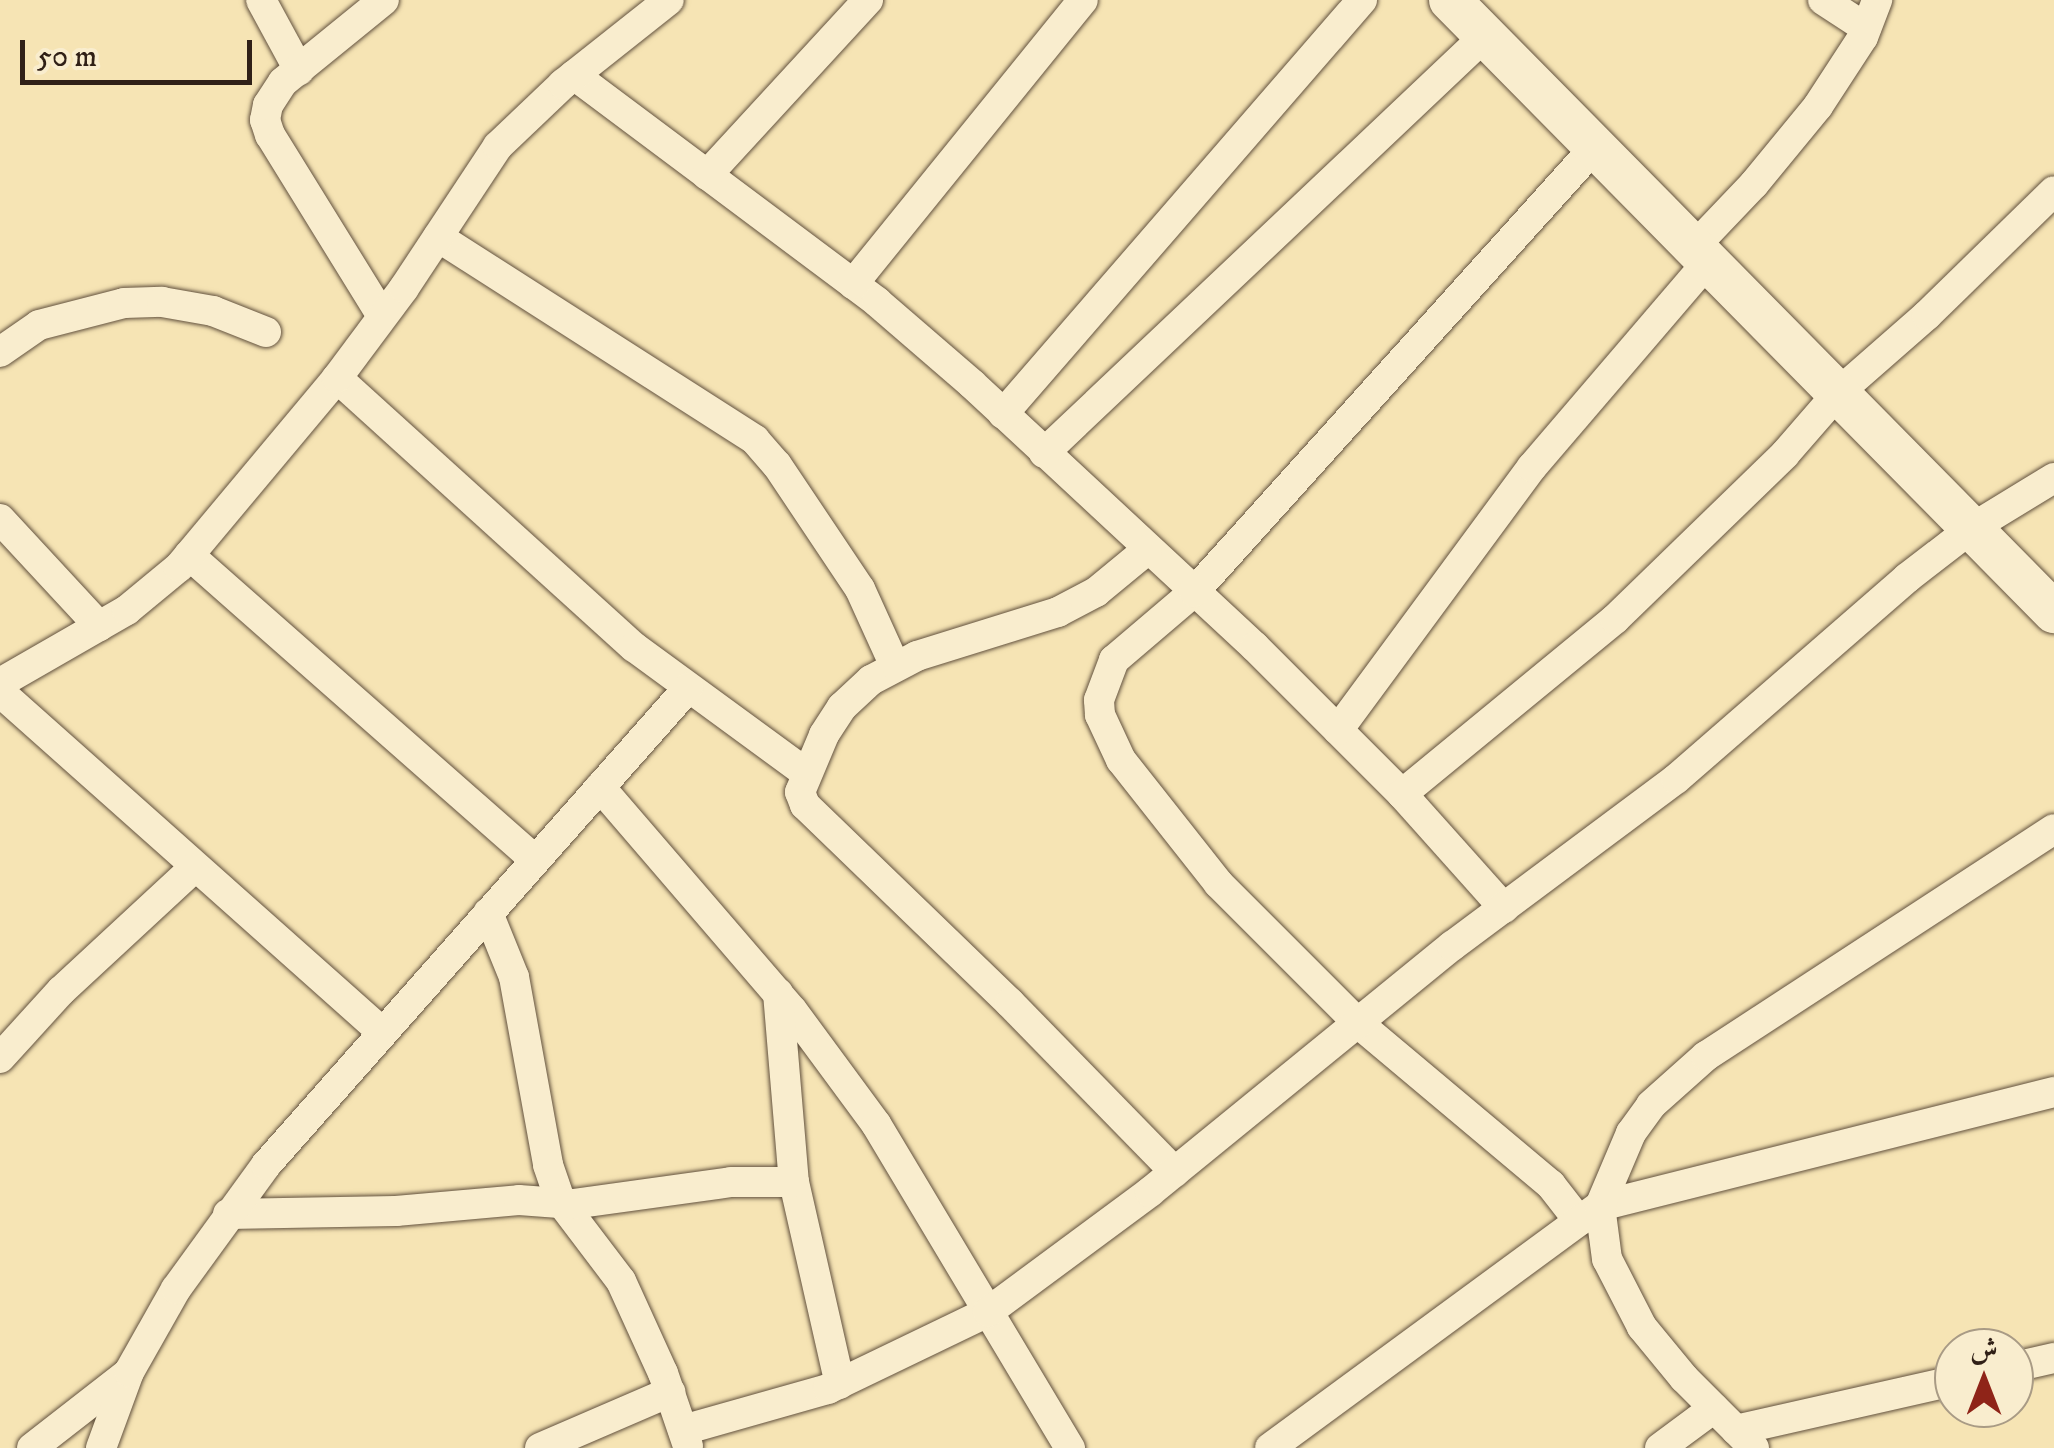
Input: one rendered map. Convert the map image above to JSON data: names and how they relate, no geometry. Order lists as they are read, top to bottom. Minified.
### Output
{"scale_bar":"50 m","north":"top"}
